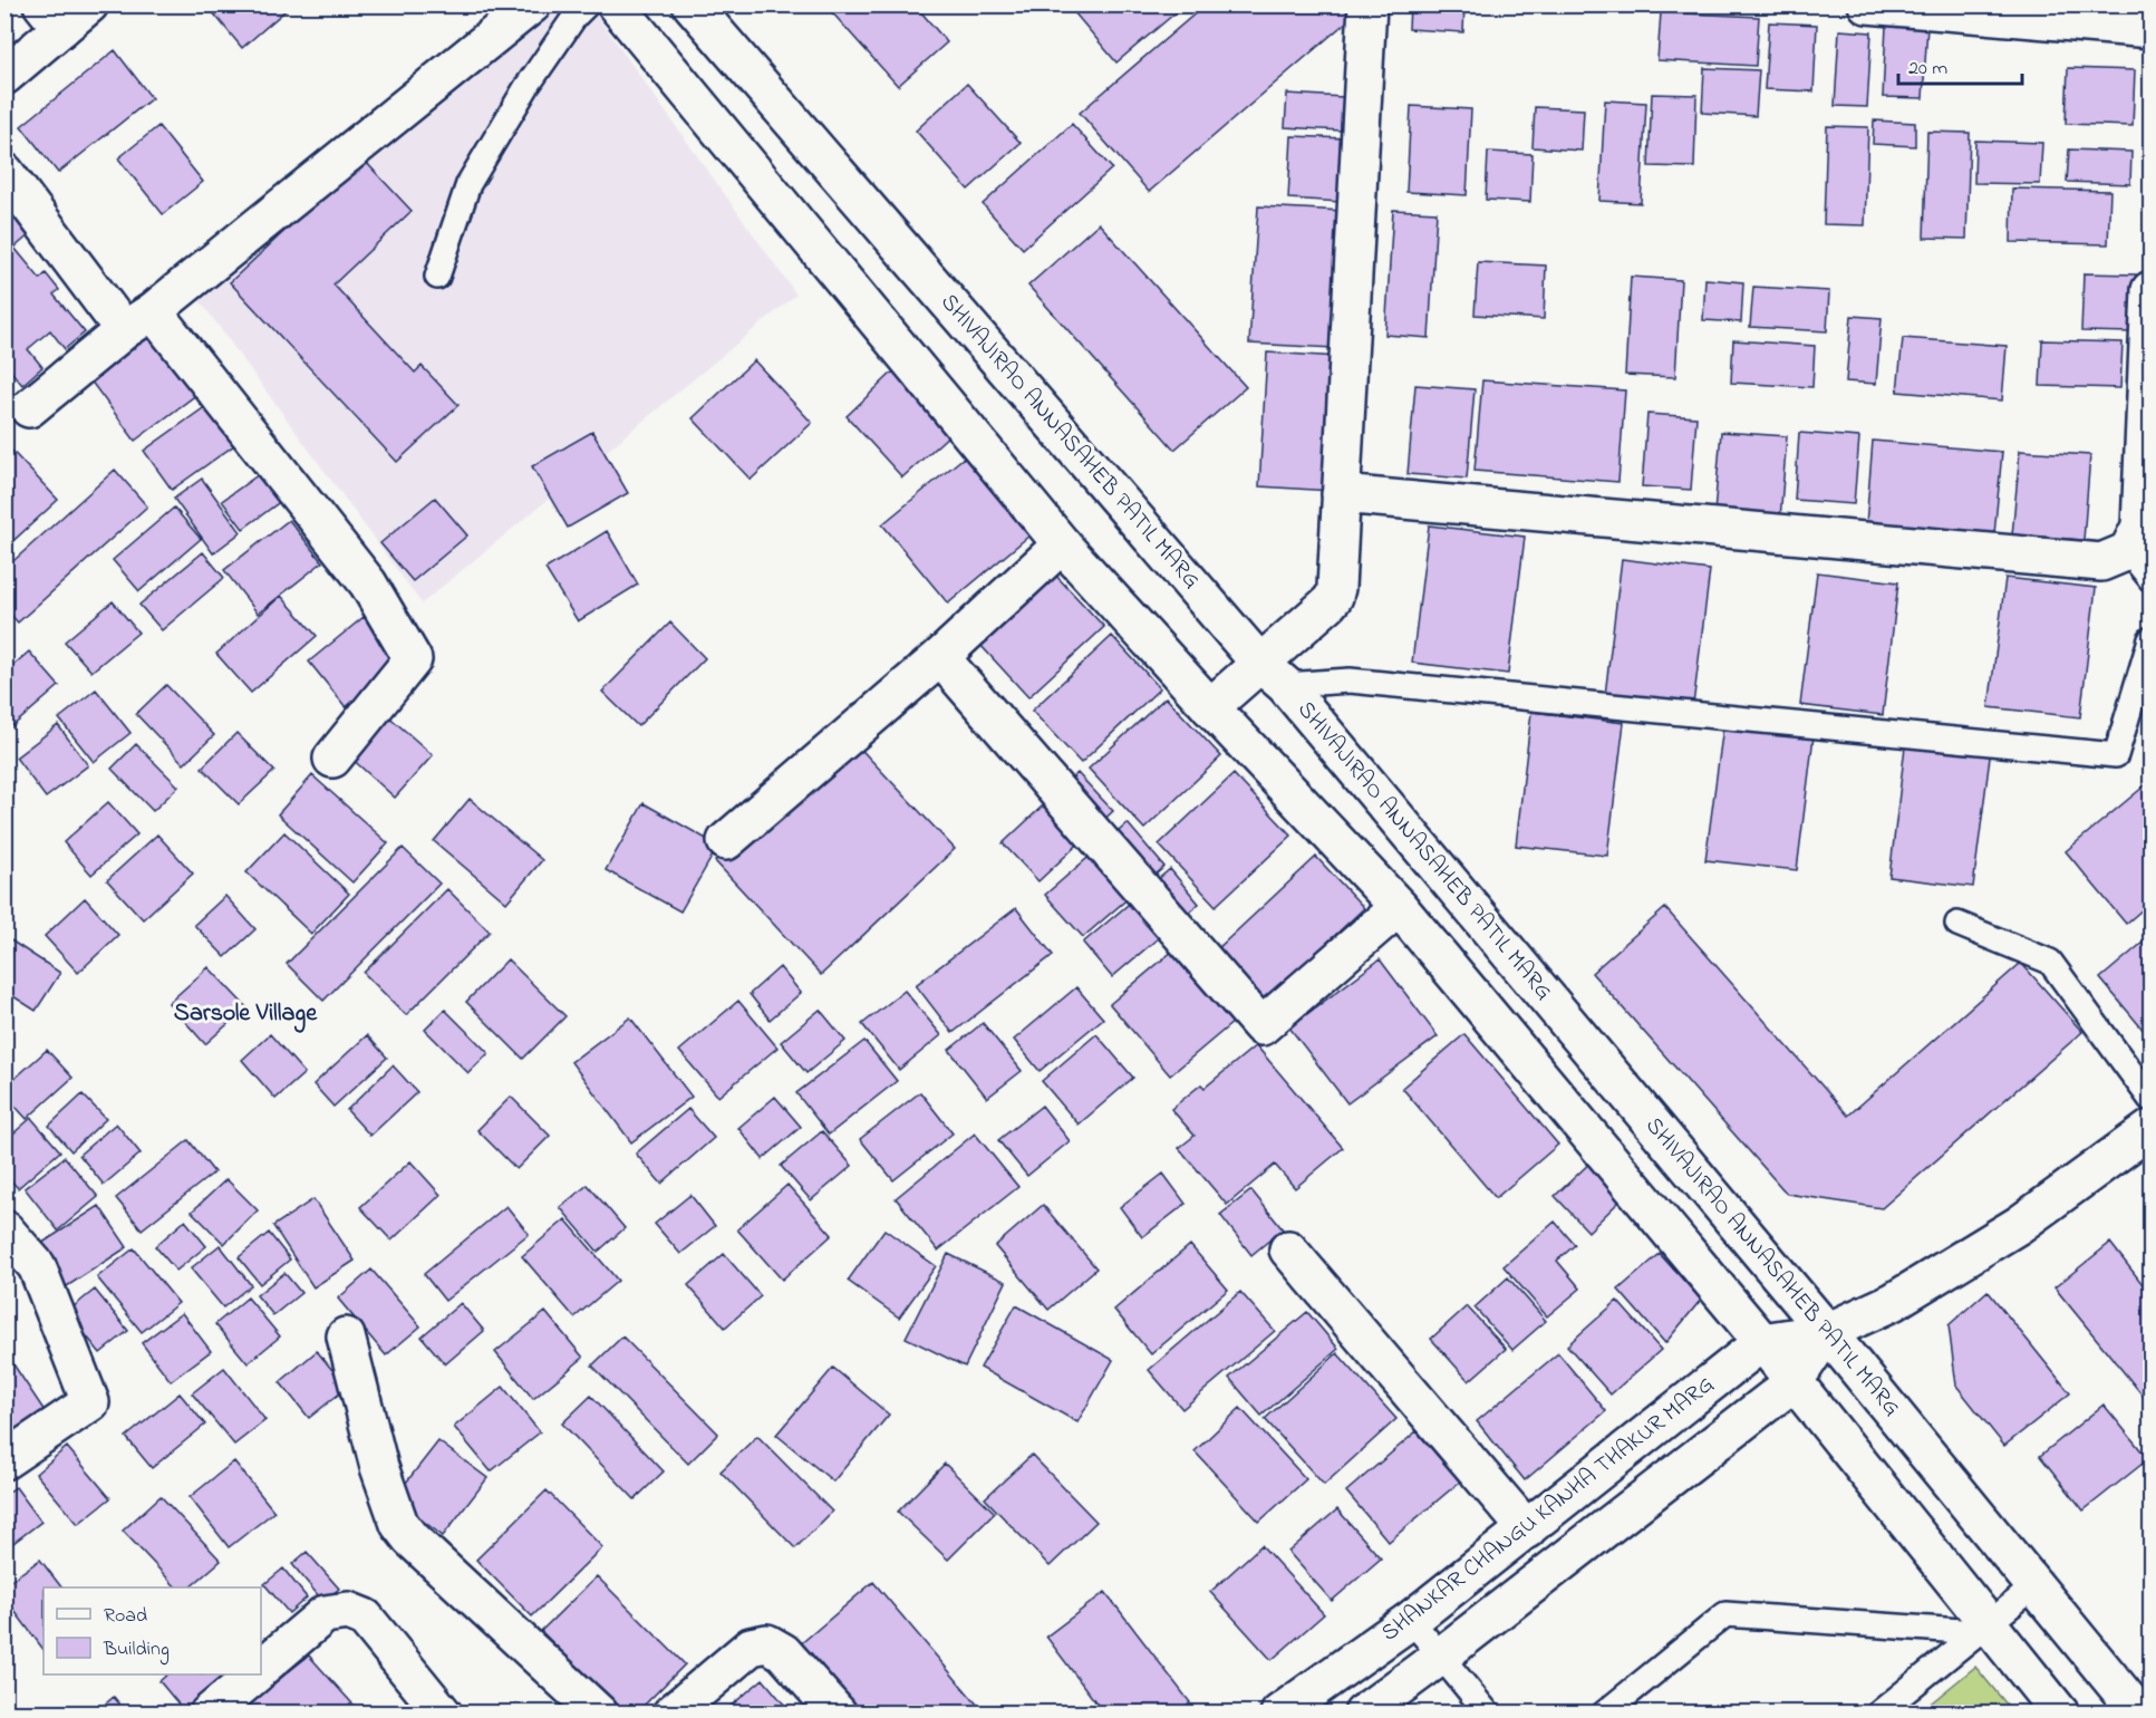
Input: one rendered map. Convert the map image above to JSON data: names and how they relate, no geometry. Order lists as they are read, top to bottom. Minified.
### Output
{"streets":{"street":["SHIVAJIRAO ANNASAHEB PATIL MARG","SHANKAR CHANGU KANHA THAKUR MARG"]},"crossings":[["SHIVAJIRAO ANNASAHEB PATIL MARG","SHANKAR CHANGU KANHA THAKUR MARG"]],"districts":["Sarsole Village"],"legend":["Road","Building"],"scale_bar":"20 m"}
